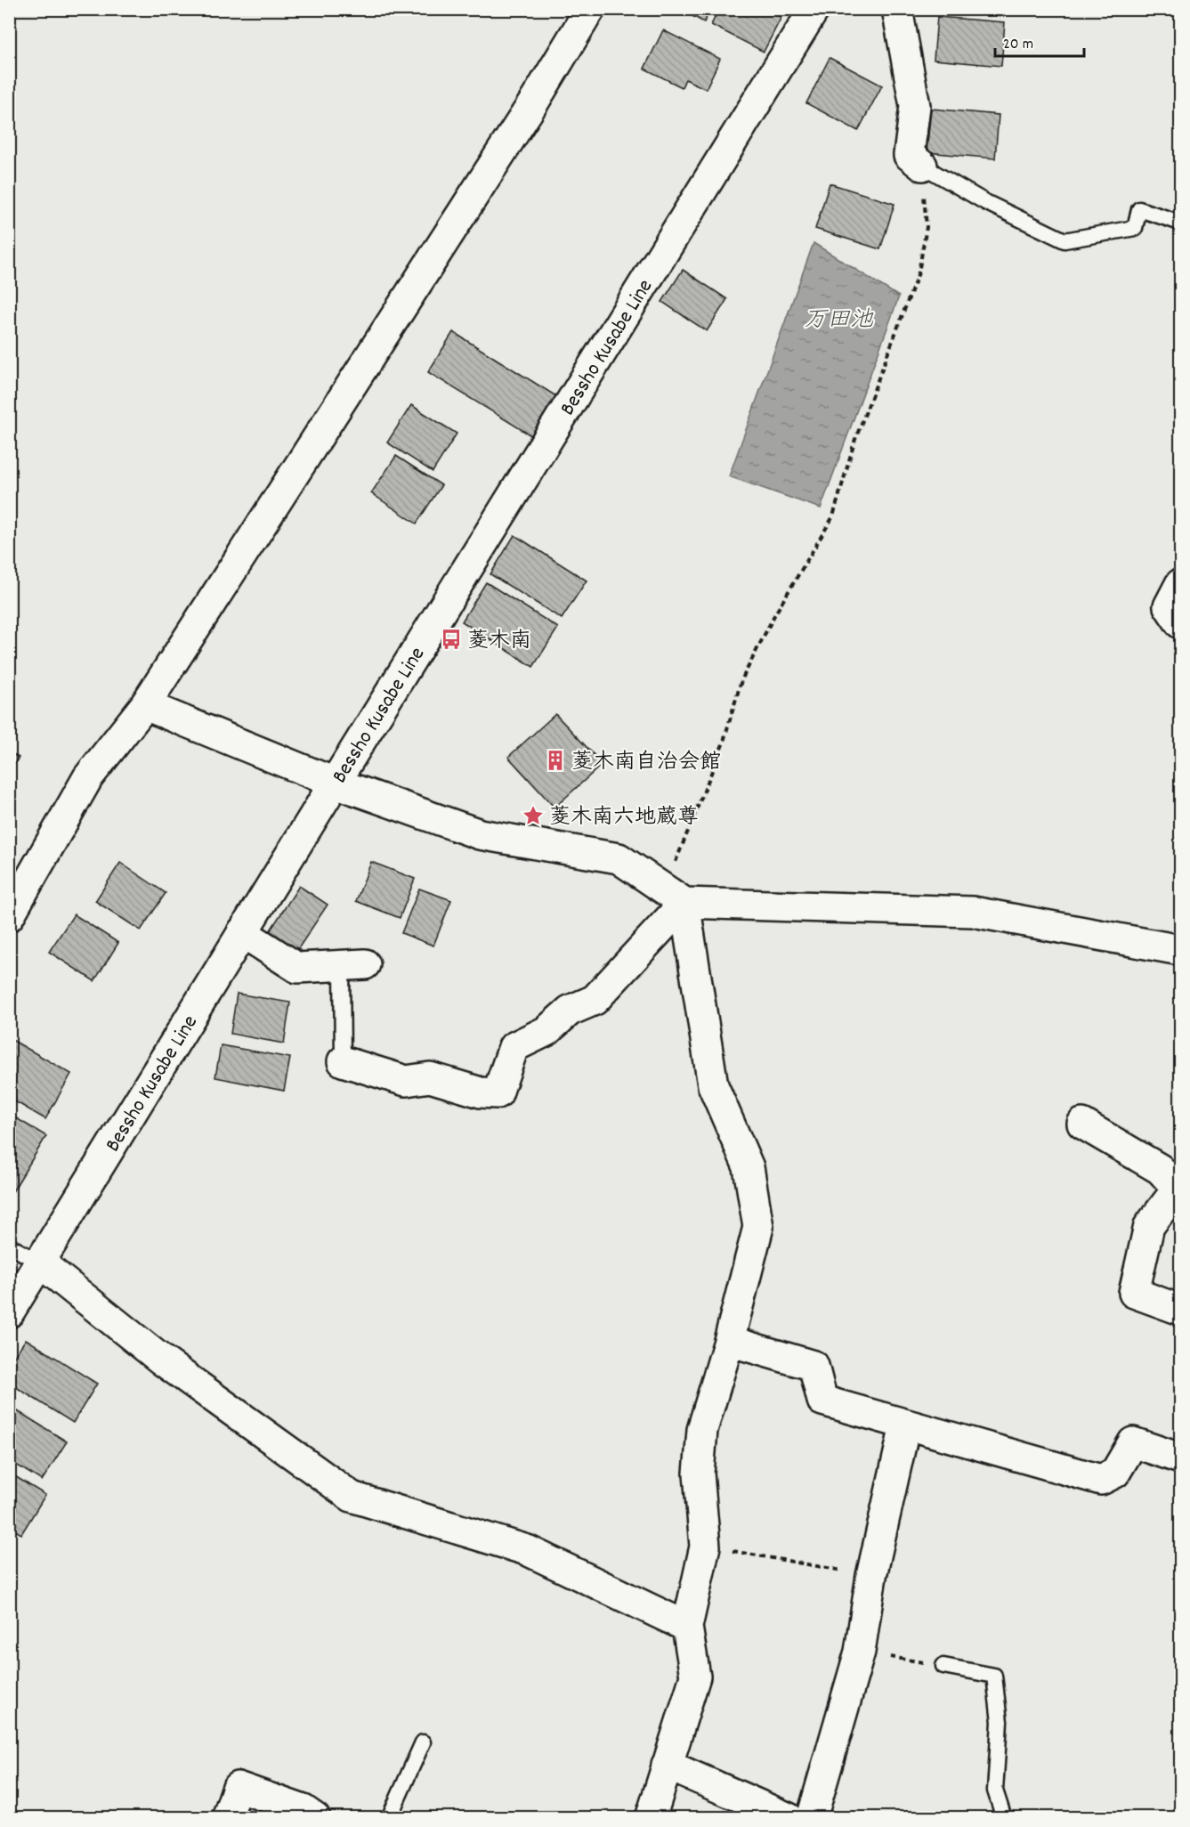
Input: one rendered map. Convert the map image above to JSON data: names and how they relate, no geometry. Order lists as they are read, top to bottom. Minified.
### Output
{"streets":{"street":["Bessho Kusabe Line"]},"water":["万田池"],"places":{"bus stop":["菱木南"],"building":["菱木南自治会館"],"place":["菱木南六地蔵尊"]},"scale_bar":"20 m"}
